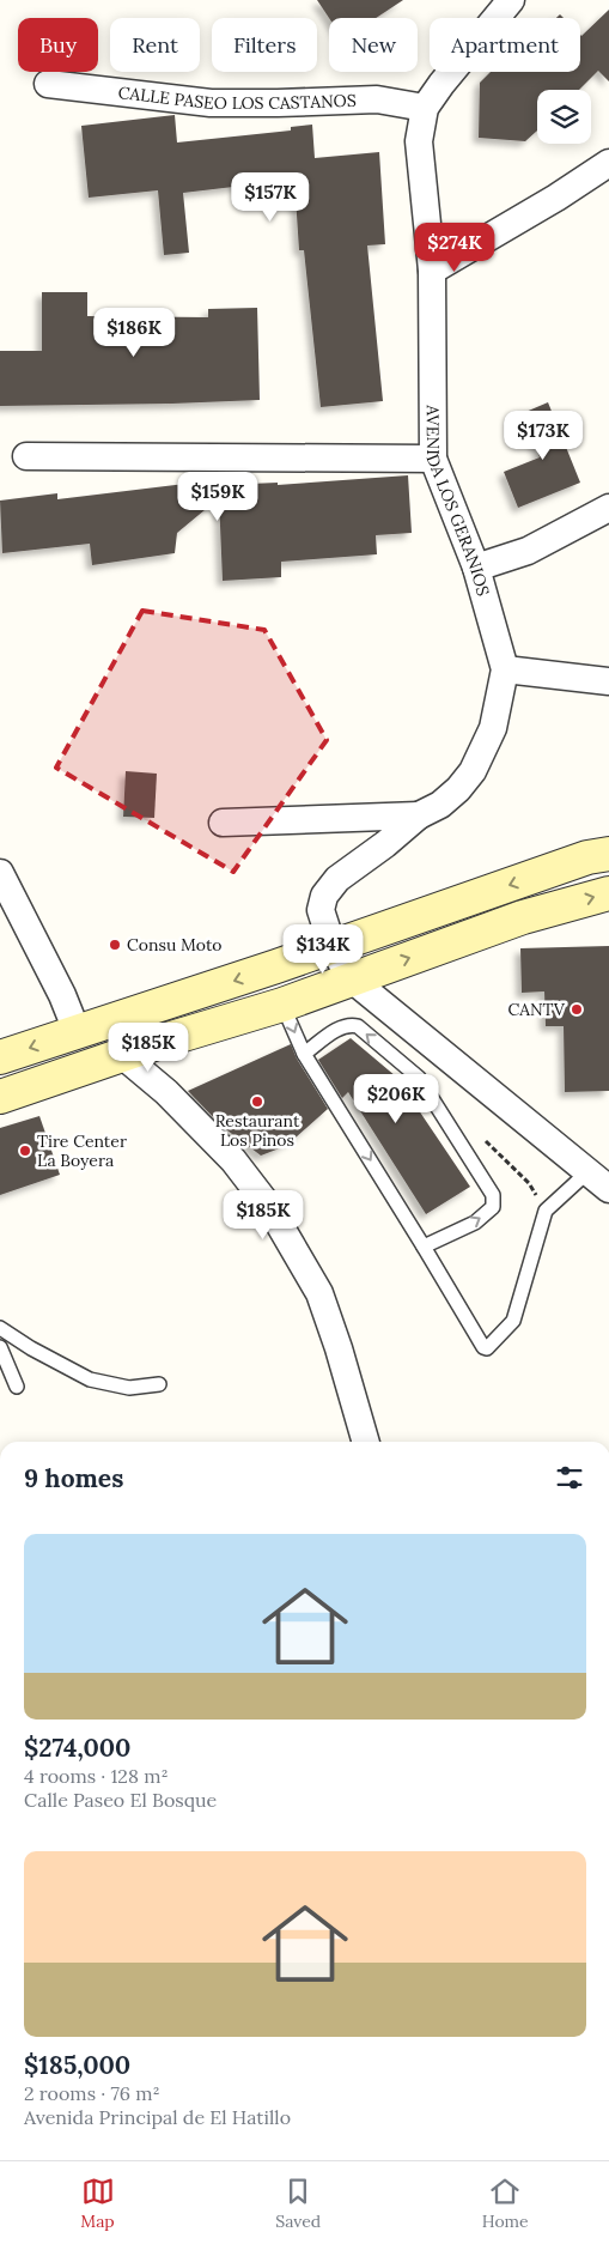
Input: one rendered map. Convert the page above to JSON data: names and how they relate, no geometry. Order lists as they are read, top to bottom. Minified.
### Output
{"streets":{"street":["CALLE PASEO LOS CASTANOS","AVENIDA LOS GERANIOS"]},"crossings":[["CALLE PASEO LOS CASTANOS","AVENIDA LOS GERANIOS"]],"places":["Consu Moto","CANTV","Restaurant Los Pinos","Tire Center La Boyera"],"page":{"chip":["Buy","Rent","Filters","New","Apartment"],"price":["$157K","$274K","$186K","$173K","$159K","$134K","$185K","$206K","$185K"],"heading":"9 homes","list":[{"name":"$274,000","note":"4 rooms · 128 m² · Calle Paseo El Bosque"},{"name":"$185,000","note":"2 rooms · 76 m² · Avenida Principal de El Hatillo"}],"tabs":["Map","Saved","Home"]}}
